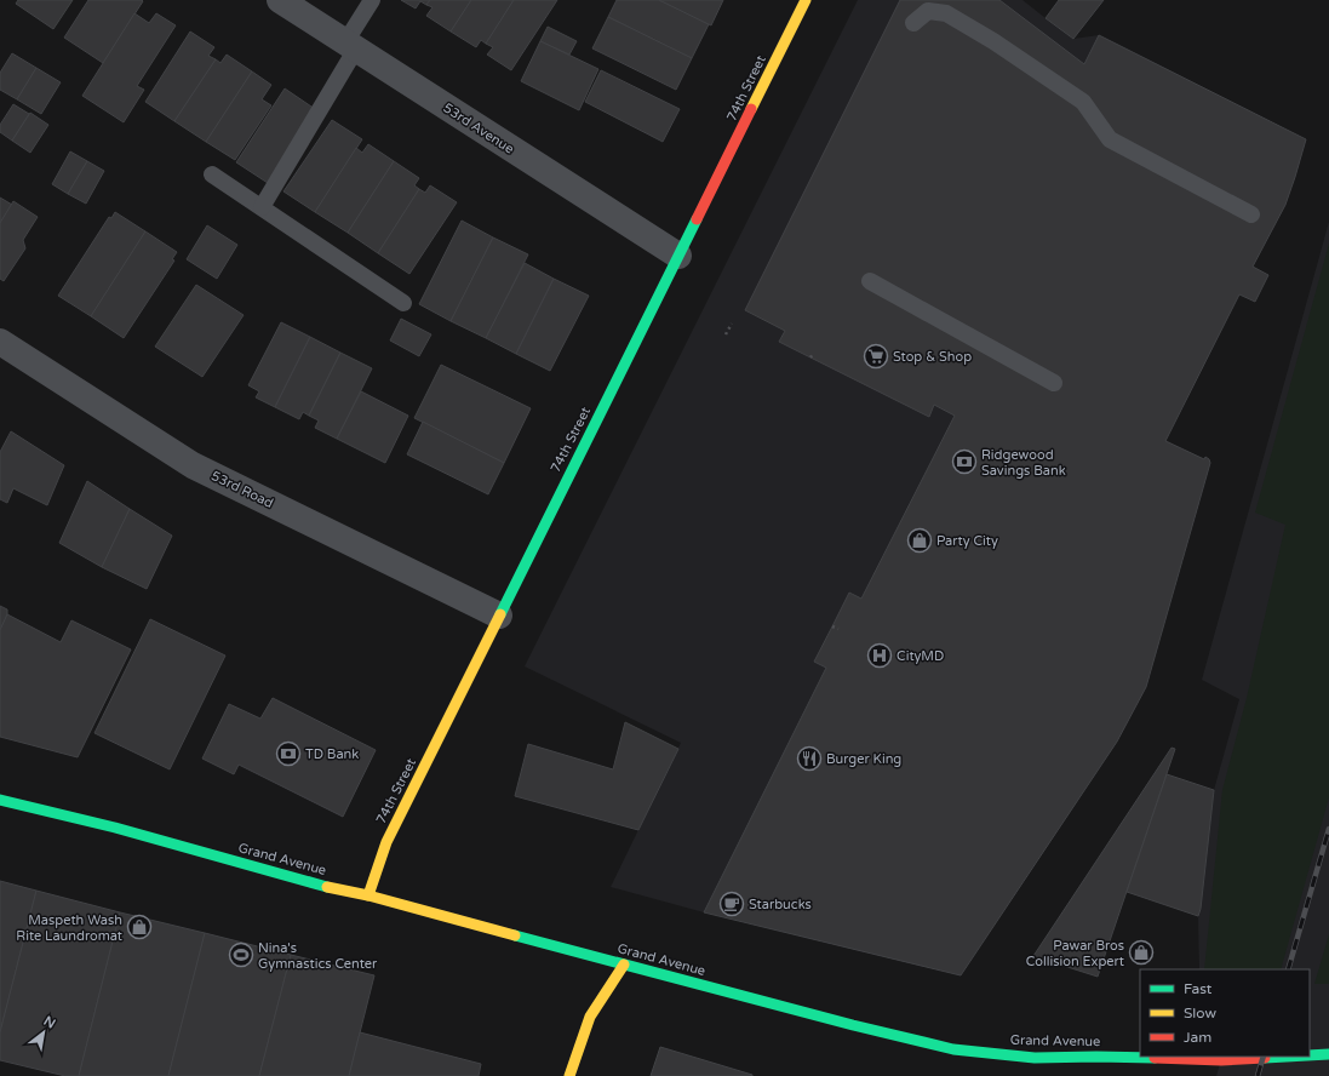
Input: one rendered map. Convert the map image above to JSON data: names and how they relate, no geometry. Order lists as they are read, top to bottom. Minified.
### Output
{"streets":{"main road":["74th Street","Grand Avenue"],"street":["53rd Avenue","53rd Road"]},"crossings":[["74th Street","53rd Avenue"],["74th Street","53rd Road"],["74th Street","Grand Avenue"]],"places":{"supermarket":["Stop & Shop"],"bank":["Ridgewood Savings Bank","TD Bank"],"shop":["Party City","Maspeth Wash Rite Laundromat","Pawar Bros Collision Expert"],"hospital":["CityMD"],"restaurant":["Burger King"],"cafe":["Starbucks"],"sports":["Nina's Gymnastics Center"]},"legend":["Fast","Slow","Jam"],"north":"top right"}
